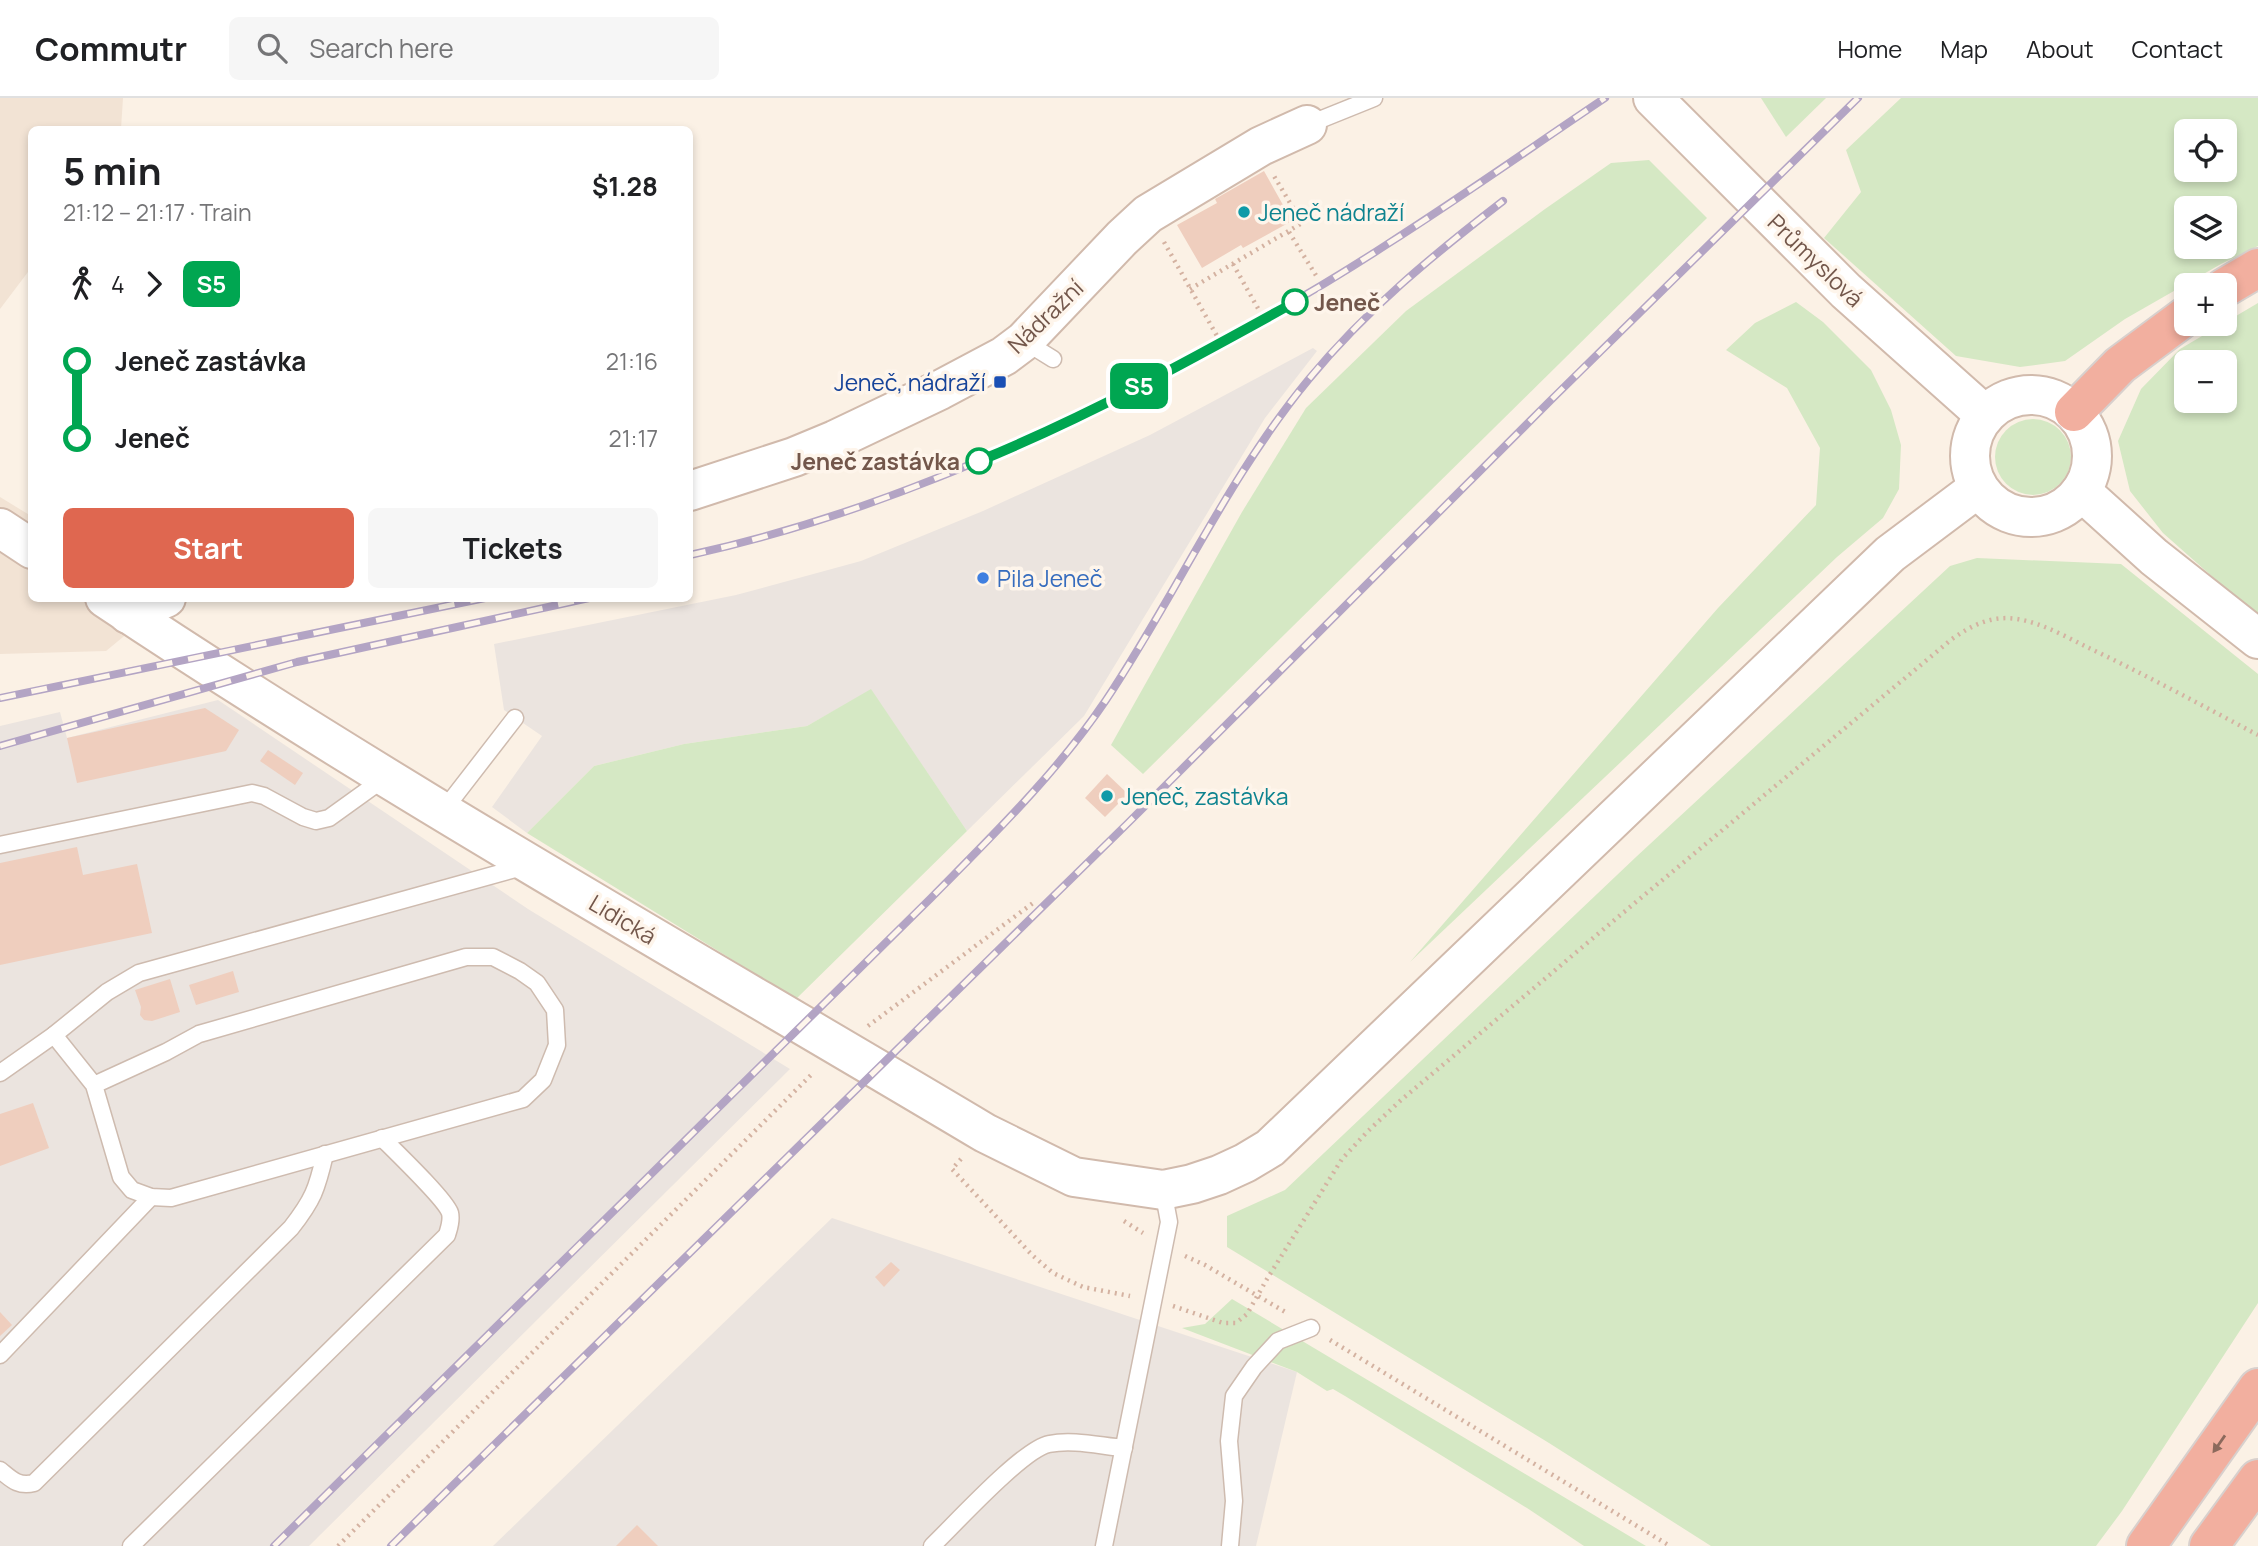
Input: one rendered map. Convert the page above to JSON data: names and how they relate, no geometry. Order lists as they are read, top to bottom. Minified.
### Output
{"streets":{"street":["Průmyslová","Nádražní","Lidická"]},"places":{"other":["Jeneč nádraží","Jeneč","Jeneč zastávka","Pila Jeneč","Jeneč, zastávka"],"transit":["Jeneč, nádraží"]},"page":{"header":"Commutr","search":"Search here","nav":["Home","Map","About","Contact"],"on_map":"S5","map_buttons":["+","−"],"heading":["5 min","21:12 – 21:17 · Train","$1.28"],"legs":["4","S5"],"list":[{"name":"Jeneč zastávka","value":"21:16"},{"name":"Jeneč","value":"21:17"}],"buttons":["Start","Tickets"]}}
